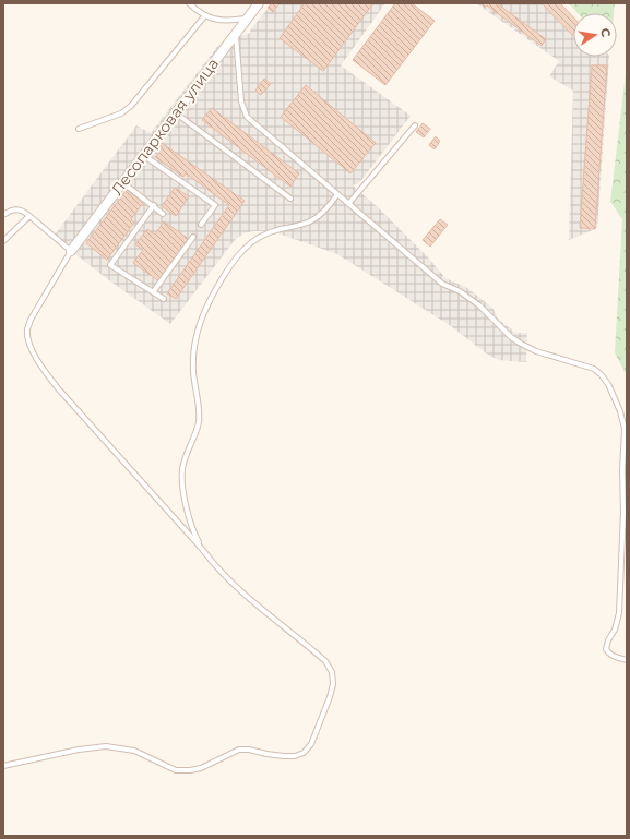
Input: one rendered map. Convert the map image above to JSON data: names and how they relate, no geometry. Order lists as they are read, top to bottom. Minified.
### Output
{"streets":{"street":["Лесопарковая улица"]},"north":"right"}
